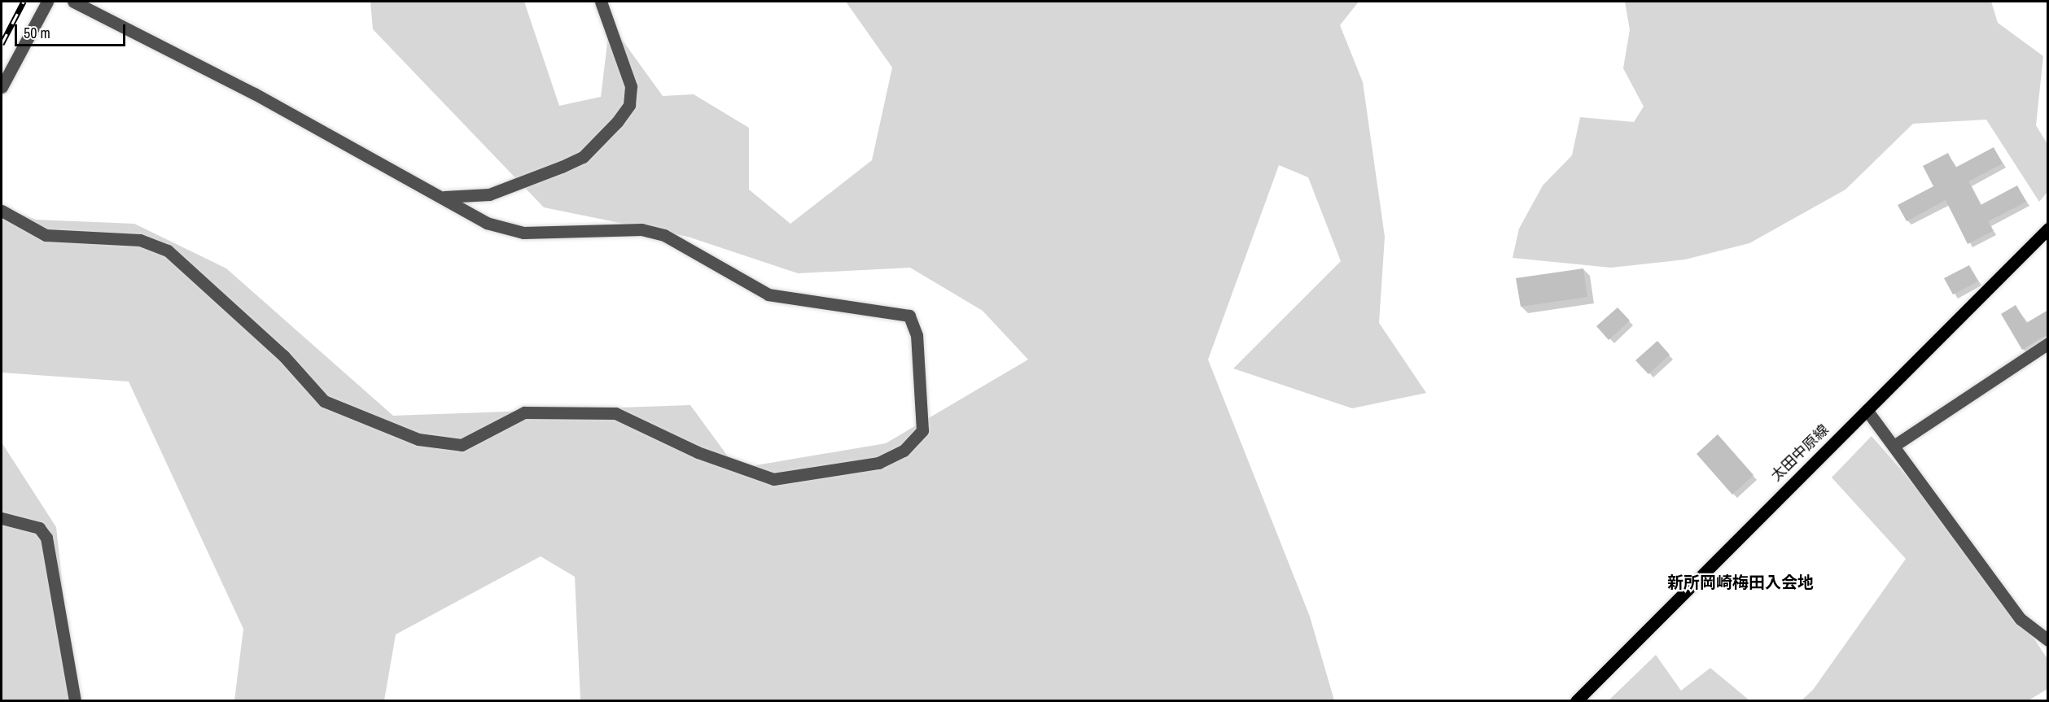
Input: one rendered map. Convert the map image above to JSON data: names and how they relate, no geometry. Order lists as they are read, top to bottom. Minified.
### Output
{"streets":{"main road":["太田中原線"]},"districts":["新所岡崎梅田入会地"],"scale_bar":"50 m"}
